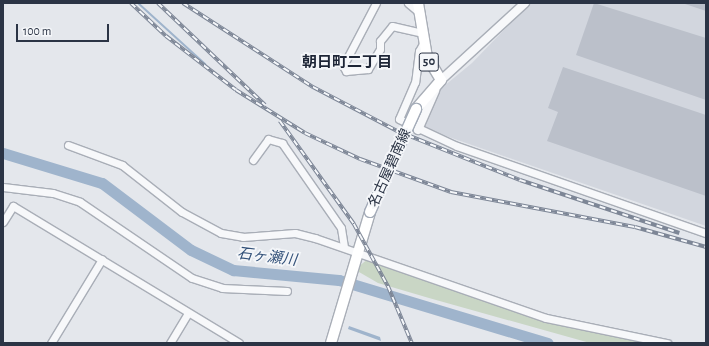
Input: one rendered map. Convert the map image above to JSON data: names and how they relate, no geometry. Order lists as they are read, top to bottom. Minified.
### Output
{"streets":{"main road":["50","名古屋碧南線"]},"crossings":[["50","名古屋碧南線"]],"districts":["朝日町二丁目"],"water":["石ヶ瀬川"],"scale_bar":"100 m"}
